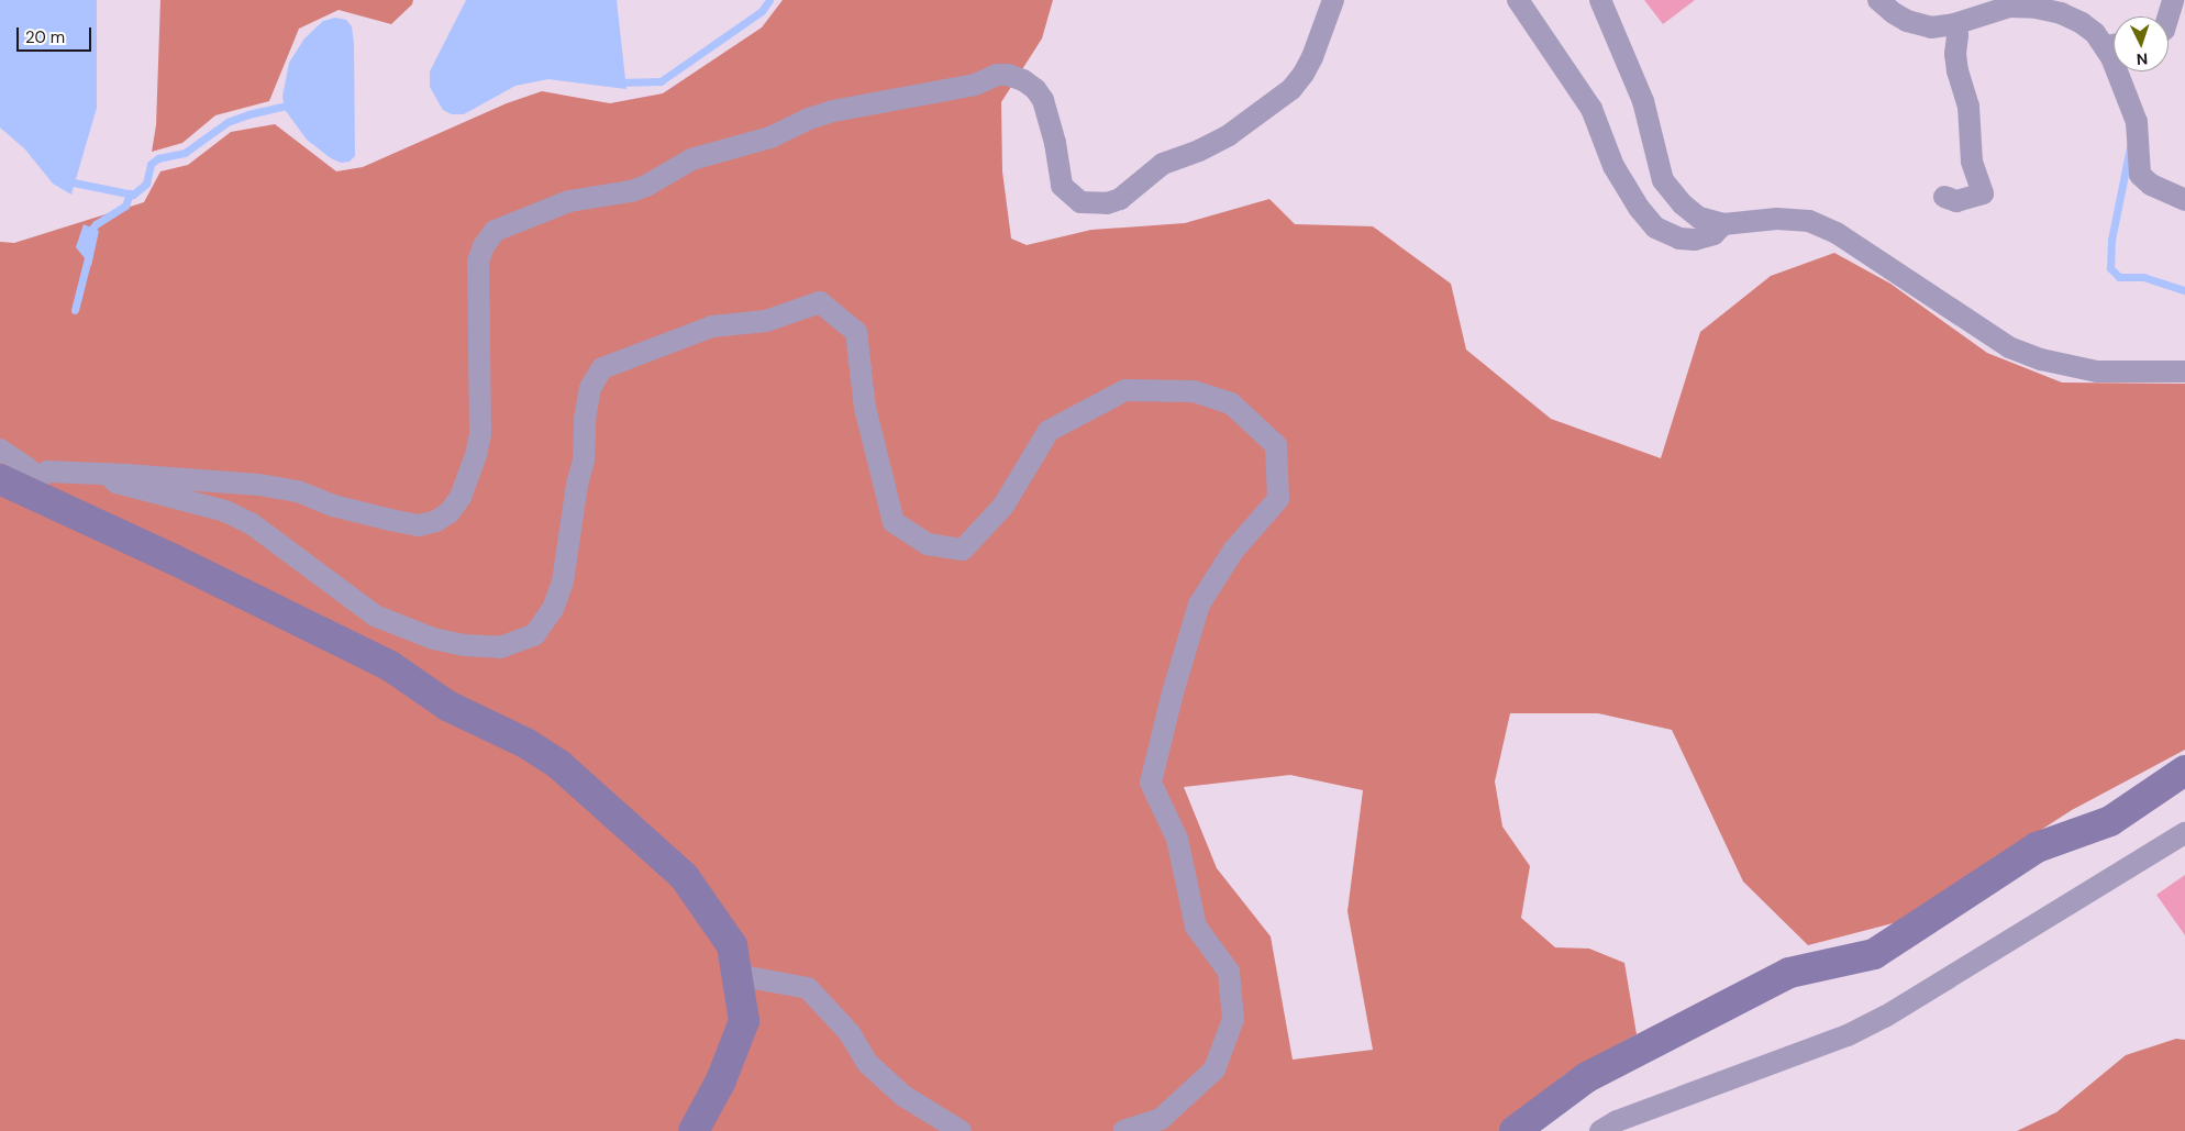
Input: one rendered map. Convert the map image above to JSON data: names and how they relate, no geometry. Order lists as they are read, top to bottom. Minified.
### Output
{"scale_bar":"20 m","north":"bottom"}
